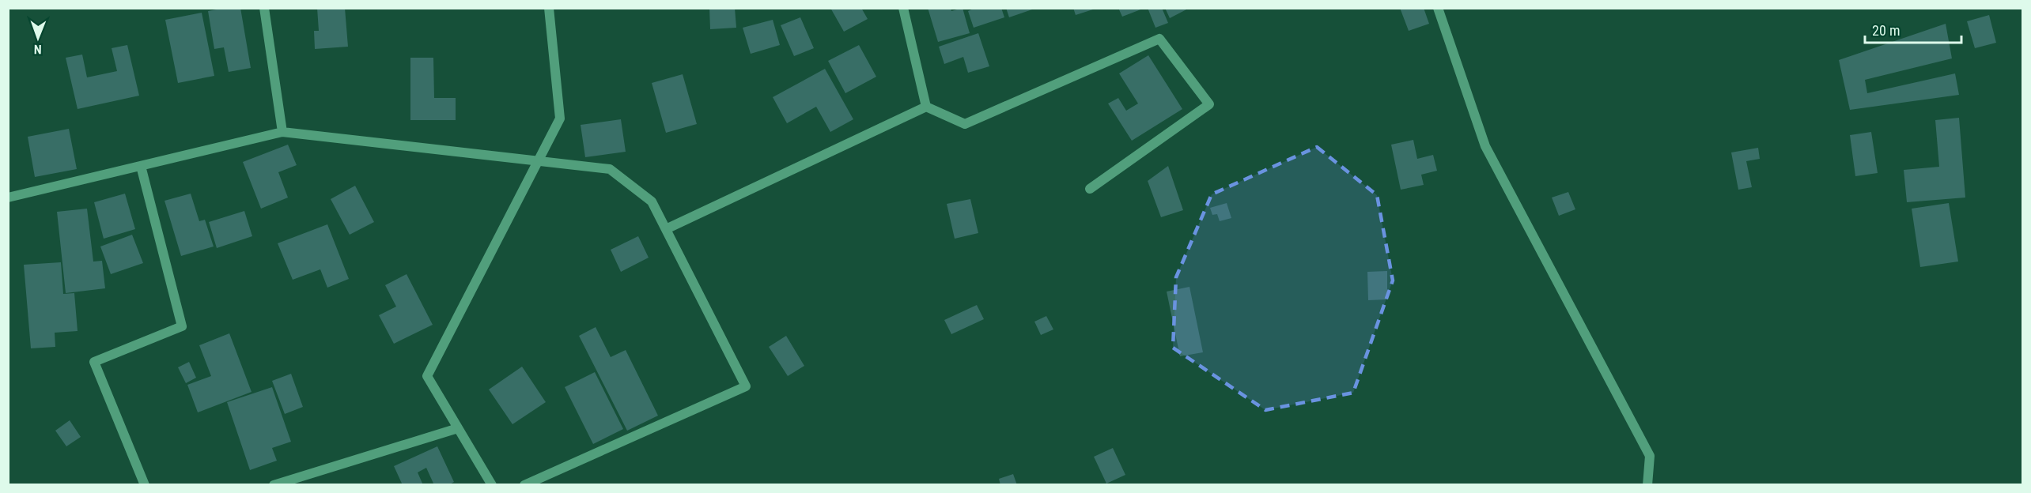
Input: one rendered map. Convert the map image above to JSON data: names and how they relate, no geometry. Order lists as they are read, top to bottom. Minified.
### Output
{"scale_bar":"20 m","north":"bottom"}
